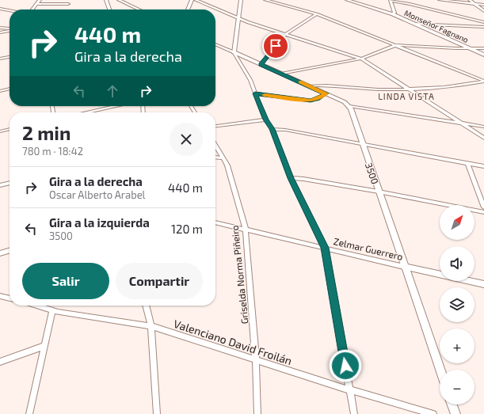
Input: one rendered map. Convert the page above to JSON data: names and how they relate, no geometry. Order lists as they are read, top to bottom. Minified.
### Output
{"streets":{"street":["Monseñor Fagnano","3500","Zelmar Guerrero","Griselda Norma Piñeiro","Valenciano David Froilán"]},"crossings":[["3500","Zelmar Guerrero"],["Zelmar Guerrero","Griselda Norma Piñeiro"],["Griselda Norma Piñeiro","Valenciano David Froilán"]],"districts":["LINDA VISTA"],"north":"top right","page":{"turn":["440 m","Gira a la derecha"],"heading":["2 min","780 m · 18:42"],"list":[{"name":"Gira a la derecha","note":"Oscar Alberto Arabel","value":"440 m"},{"name":"Gira a la izquierda","note":"3500","value":"120 m"}],"map_buttons":["+","−"],"buttons":["Salir","Compartir"]}}
